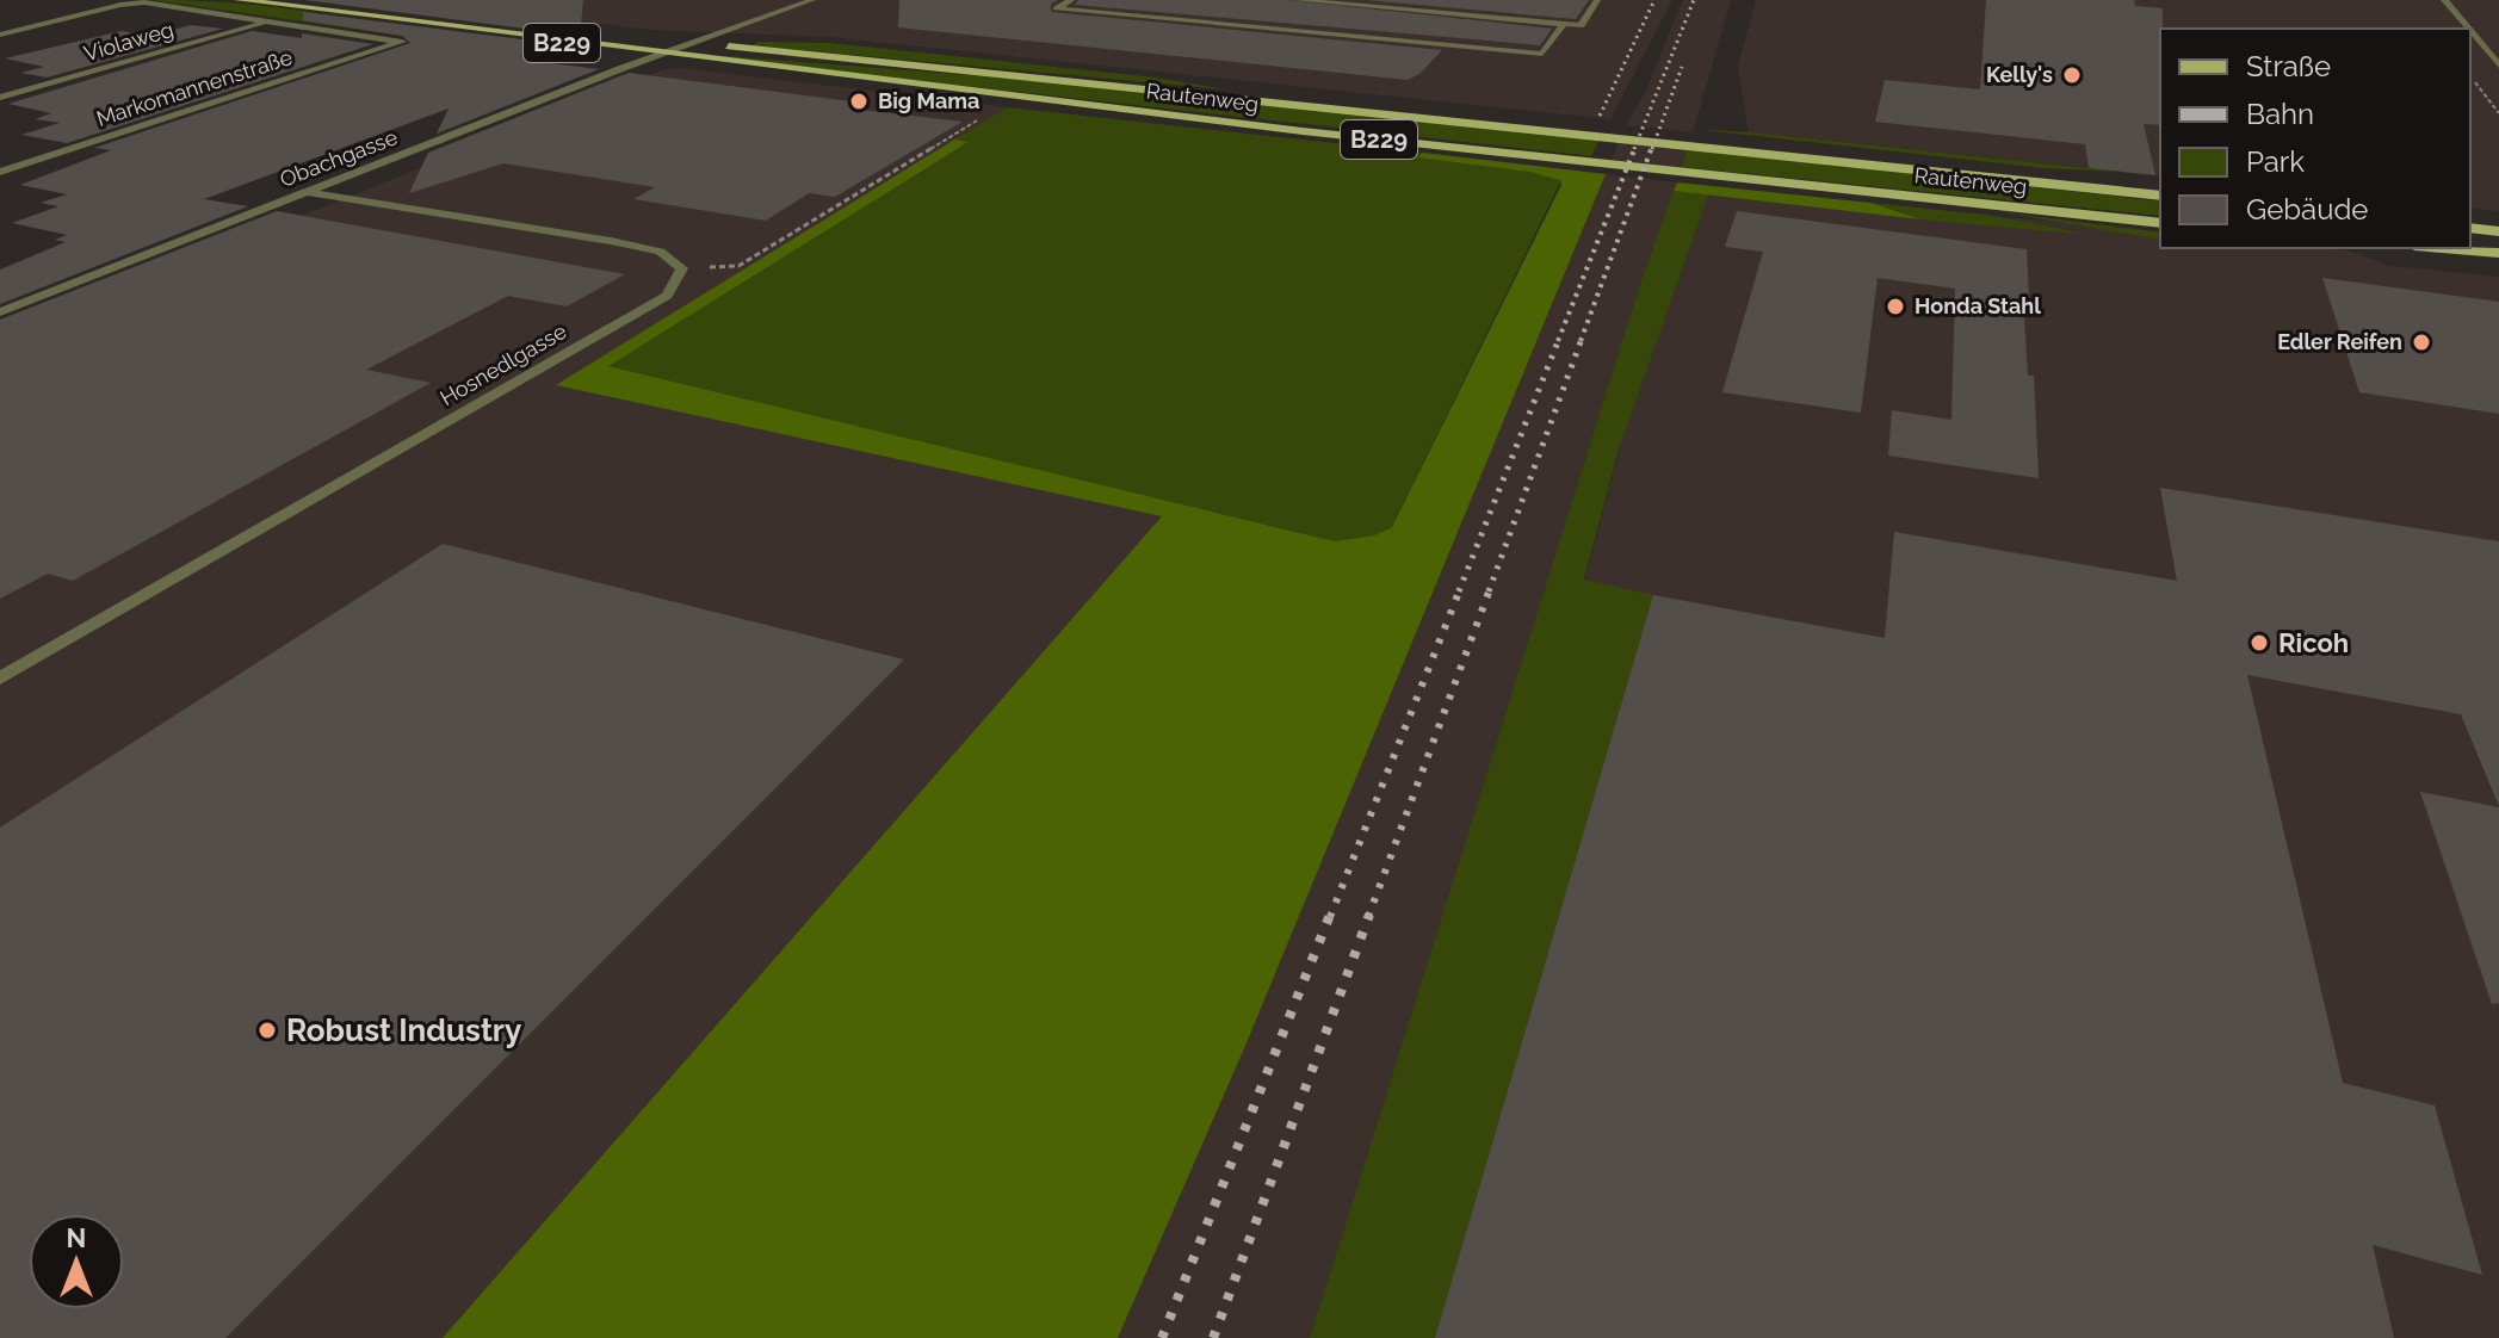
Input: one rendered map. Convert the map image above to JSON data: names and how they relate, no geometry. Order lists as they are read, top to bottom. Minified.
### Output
{"streets":{"main road":["B229","Rautenweg"],"street":["Violaweg","Markomannenstraße","Obachgasse","Hosnedlgasse"]},"crossings":[["Violaweg","Markomannenstraße"],["Rautenweg","Obachgasse"],["Obachgasse","Hosnedlgasse"]],"places":["Kelly's","Big Mama","Honda Stahl","Edler Reifen","Ricoh","Robust Industry"],"legend":["Straße","Bahn","Park","Gebäude"],"north":"top"}
